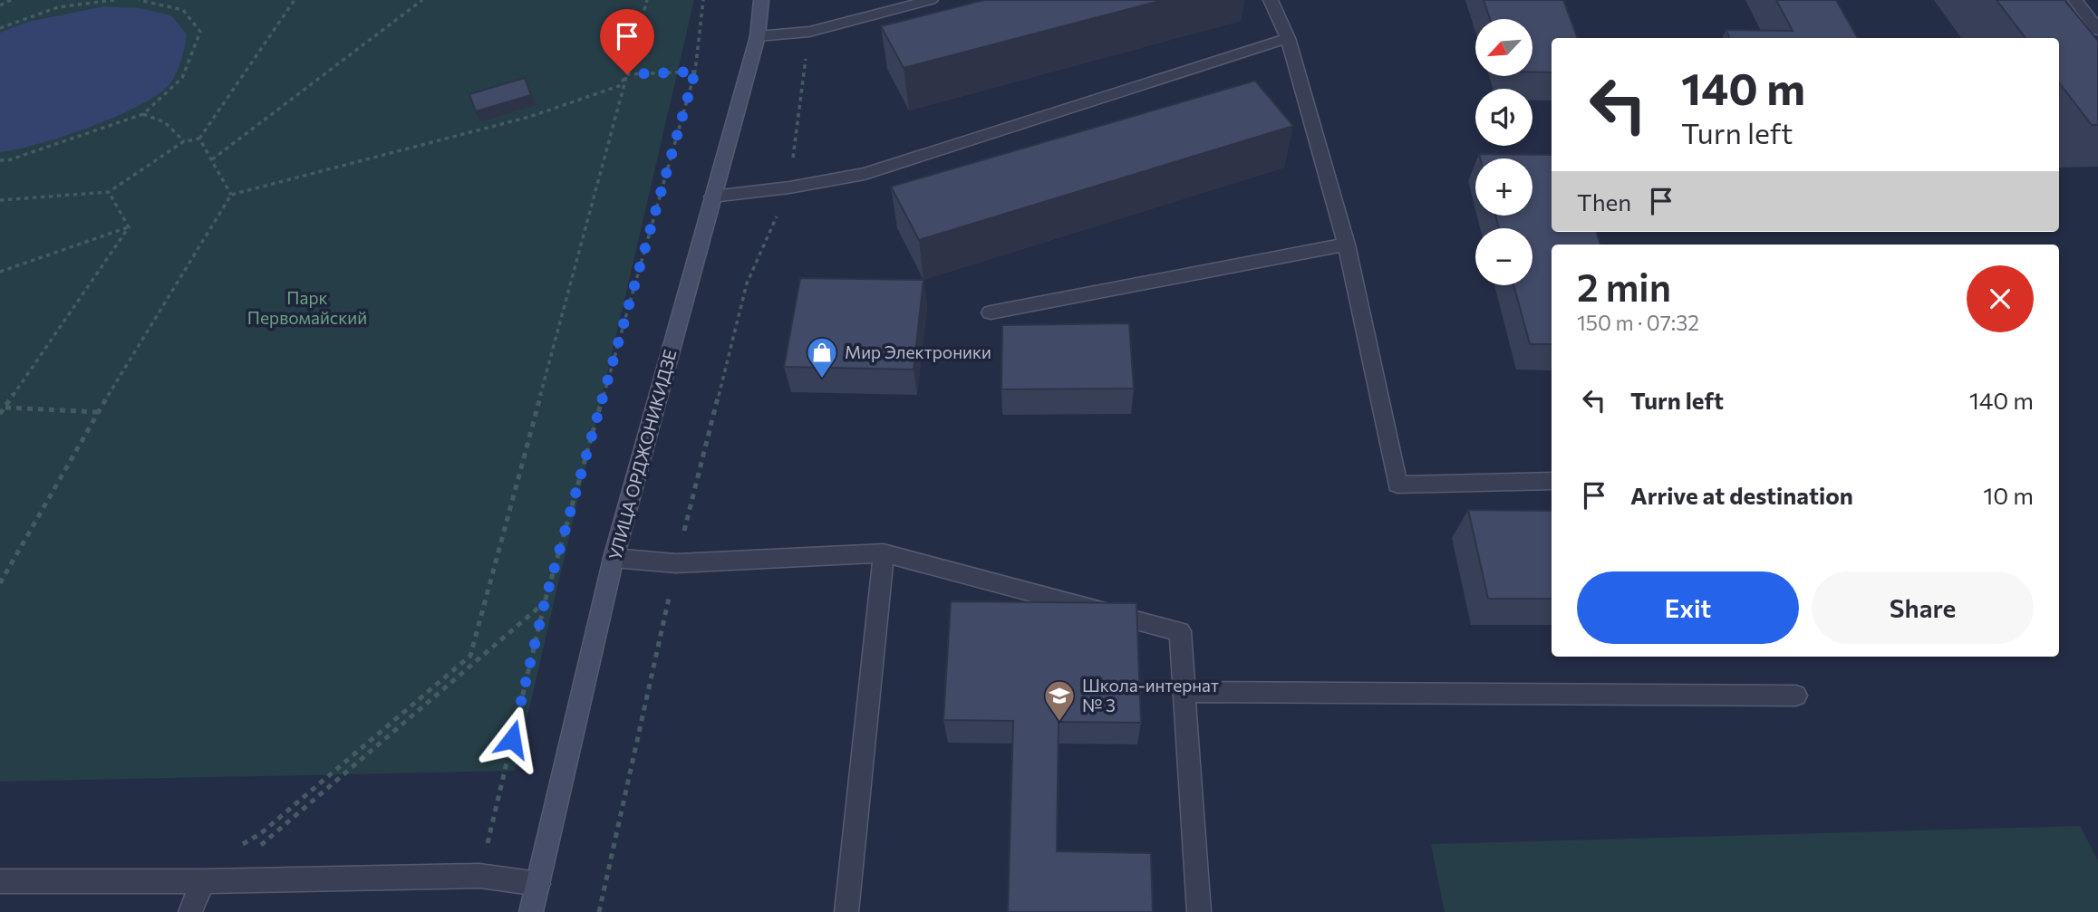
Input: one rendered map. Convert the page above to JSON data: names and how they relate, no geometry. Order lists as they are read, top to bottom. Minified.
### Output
{"streets":{"main road":["УЛИЦА ОРДЖОНИКИДЗЕ"]},"parks":["Парк Первомайский"],"places":{"shop":["Мир Электроники"],"school or university":["Школа-интернат № 3"]},"north":"bottom left","page":{"map_buttons":["+","−"],"turn":["140 m","Turn left"],"then":"Then","heading":["2 min","150 m · 07:32"],"list":[{"name":"Turn left","value":"140 m"},{"name":"Arrive at destination","value":"10 m"}],"buttons":["Exit","Share"]}}
